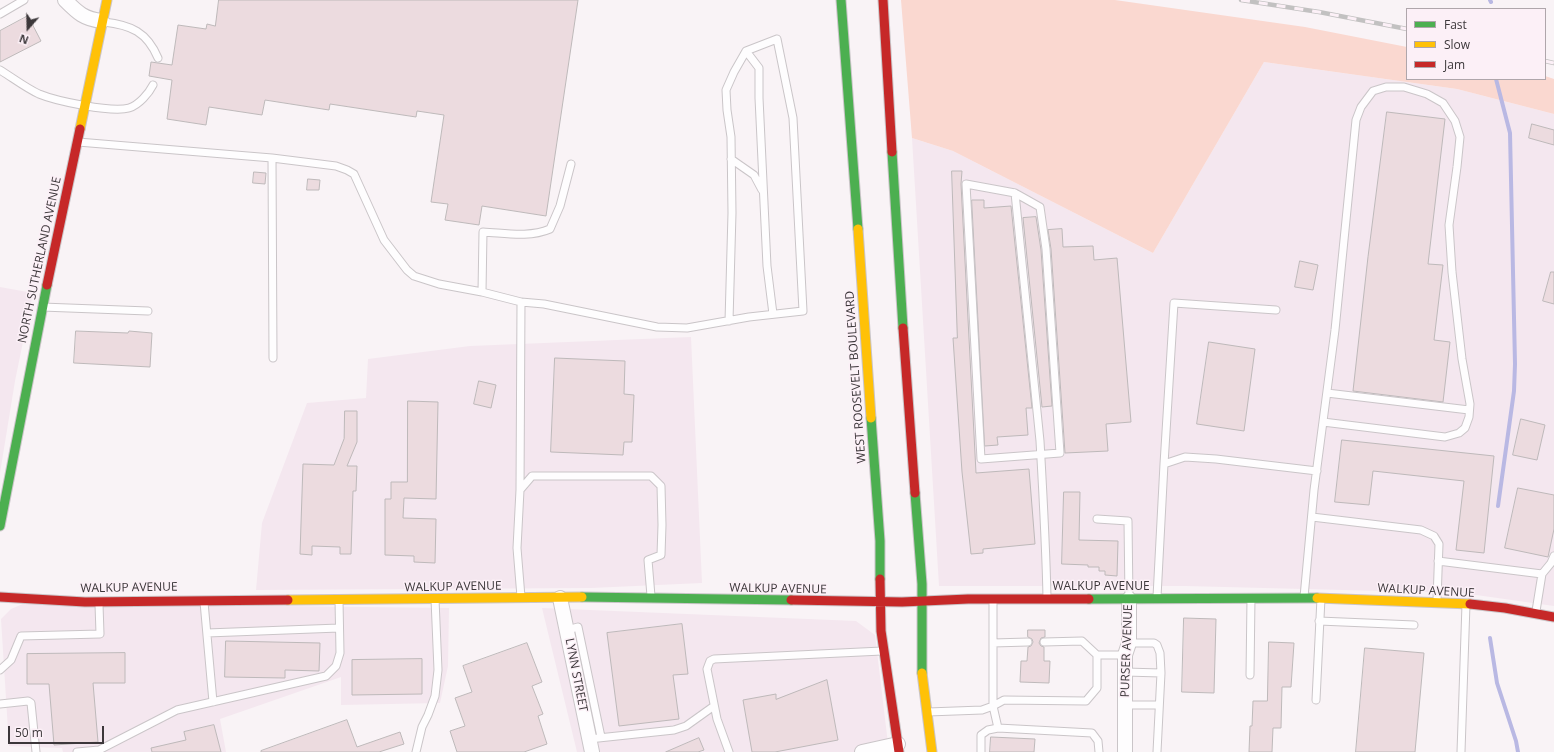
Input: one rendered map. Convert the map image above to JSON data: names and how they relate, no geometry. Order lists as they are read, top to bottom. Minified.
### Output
{"streets":{"main road":["NORTH SUTHERLAND AVENUE","WEST ROOSEVELT BOULEVARD","WALKUP AVENUE"],"street":["PURSER AVENUE","LYNN STREET"]},"crossings":[["WEST ROOSEVELT BOULEVARD","WALKUP AVENUE"],["WALKUP AVENUE","PURSER AVENUE"],["WALKUP AVENUE","LYNN STREET"]],"legend":["Fast","Slow","Jam"],"scale_bar":"50 m","north":"bottom"}
